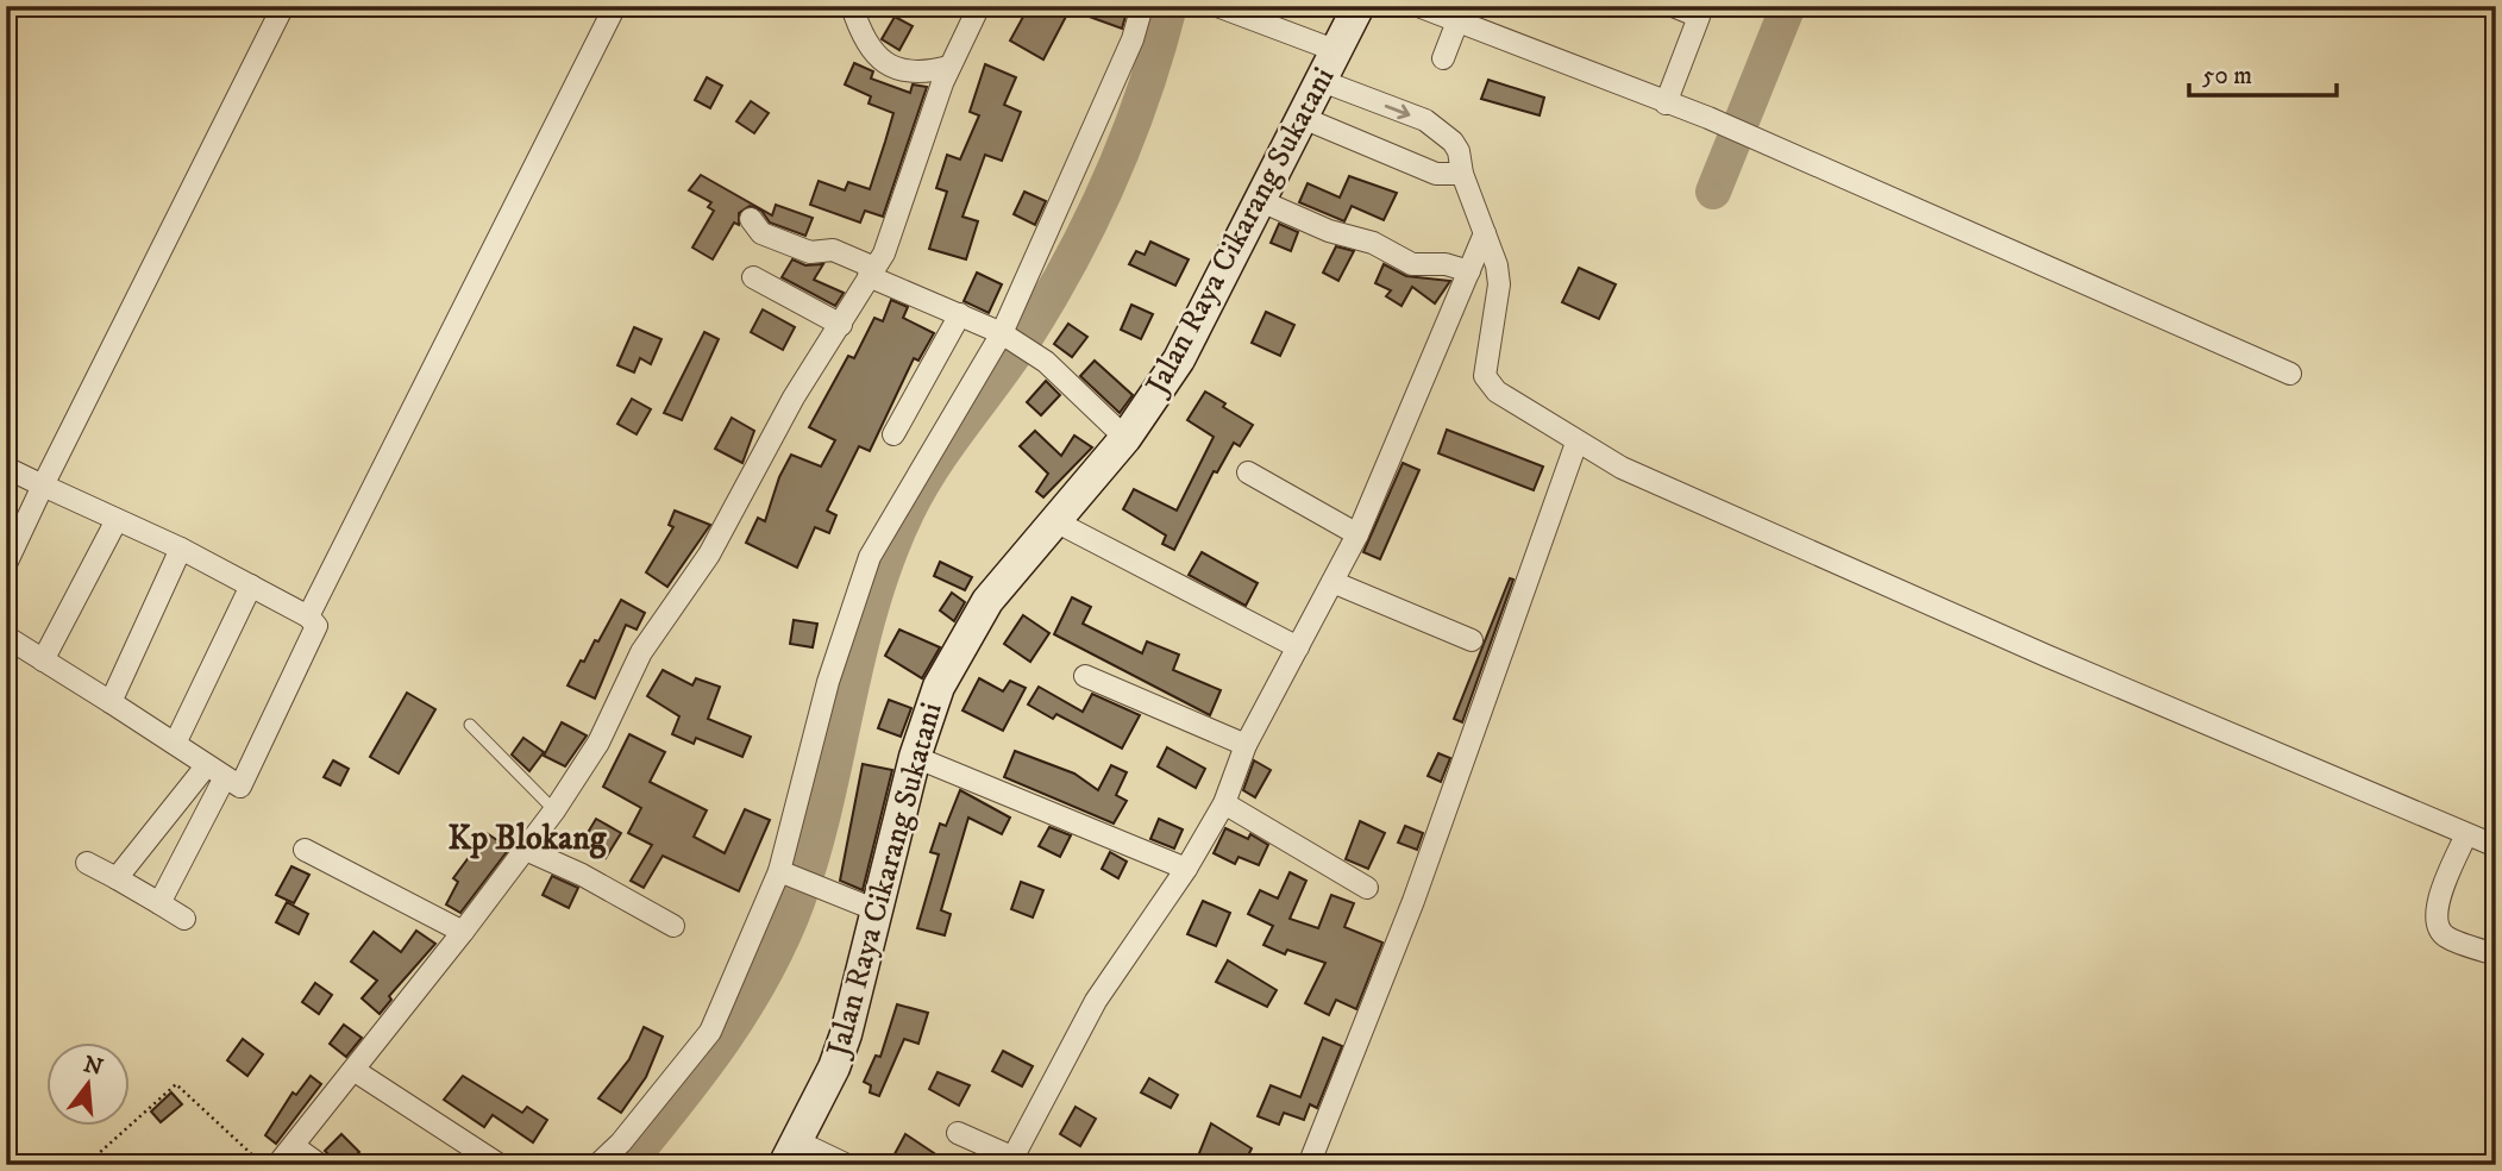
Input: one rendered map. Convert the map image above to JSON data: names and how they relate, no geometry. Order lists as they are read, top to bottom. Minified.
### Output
{"streets":{"main road":["Jalan Raya Cikarang Sukatani"]},"districts":["Kp Blokang"],"scale_bar":"50 m","north":"top"}
